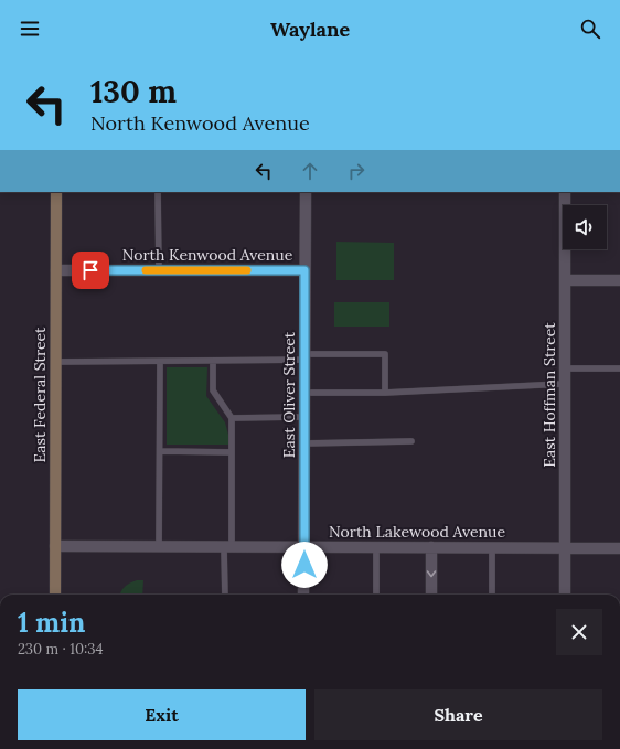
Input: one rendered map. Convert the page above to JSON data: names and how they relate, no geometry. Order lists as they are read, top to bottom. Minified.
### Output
{"streets":{"street":["North Kenwood Avenue","East Federal Street","East Oliver Street","East Hoffman Street","North Lakewood Avenue"]},"crossings":[["North Kenwood Avenue","East Federal Street"],["North Kenwood Avenue","East Oliver Street"],["East Federal Street","North Lakewood Avenue"],["East Oliver Street","North Lakewood Avenue"],["East Hoffman Street","North Lakewood Avenue"]],"page":{"header":"Waylane","turn":["130 m","North Kenwood Avenue"],"heading":["1 min","230 m · 10:34"],"buttons":["Exit","Share"]}}
